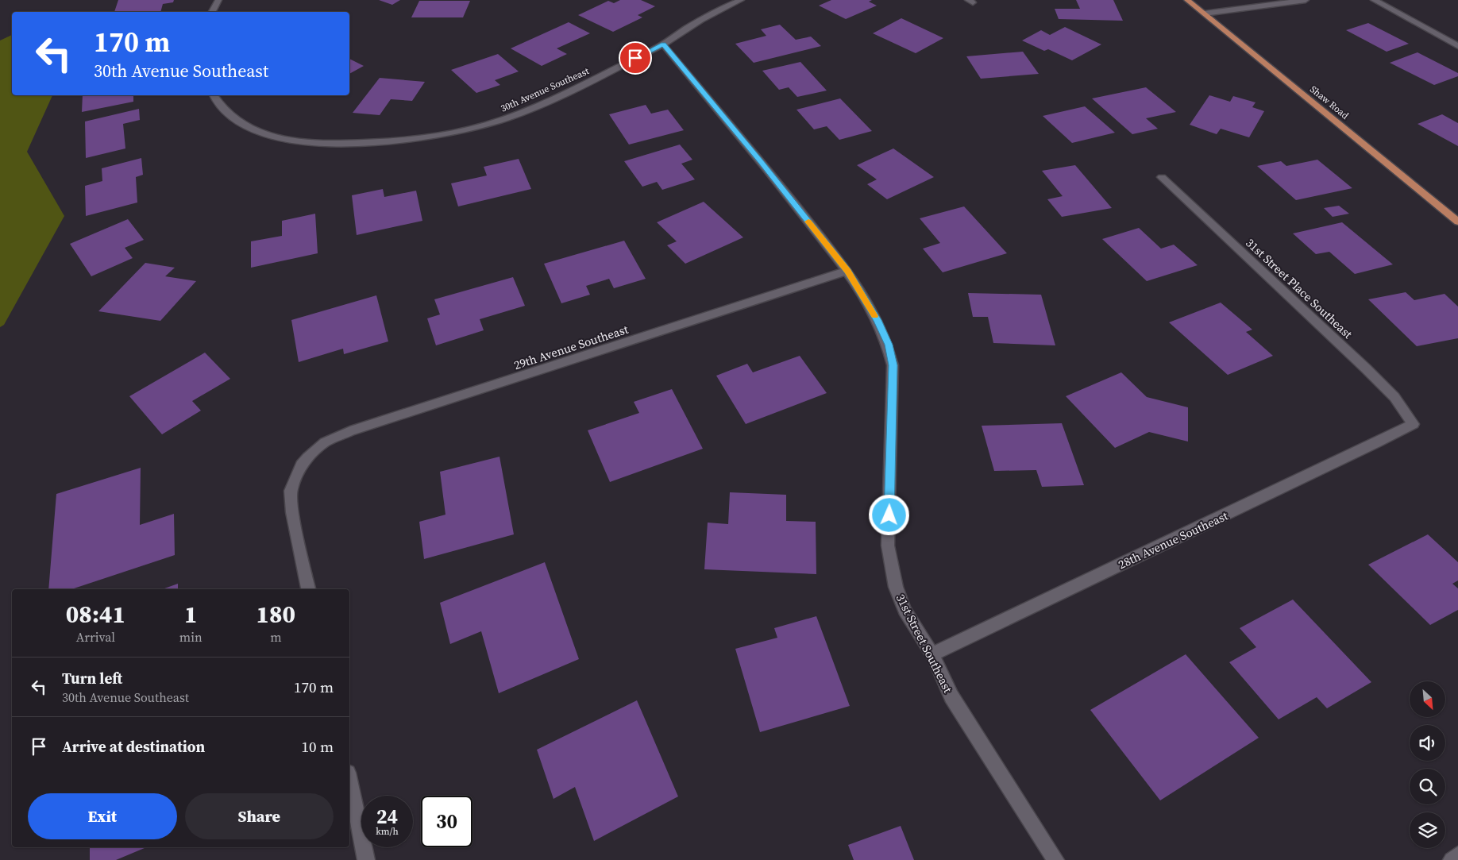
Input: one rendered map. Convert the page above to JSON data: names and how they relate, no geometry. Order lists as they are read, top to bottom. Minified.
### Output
{"streets":{"main road":["Shaw Road"],"street":["30th Avenue Southeast","31st Street Place Southeast","29th Avenue Southeast","28th Avenue Southeast","31st Street Southeast"]},"crossings":[["30th Avenue Southeast","31st Street Southeast"],["31st Street Place Southeast","28th Avenue Southeast"],["29th Avenue Southeast","31st Street Southeast"],["28th Avenue Southeast","31st Street Southeast"]],"north":"bottom right","page":{"turn":["170 m","30th Avenue Southeast"],"eta":["08:41","Arrival","1","min","180","m"],"list":[{"name":"Turn left","note":"30th Avenue Southeast","value":"170 m"},{"name":"Arrive at destination","value":"10 m"}],"buttons":["Exit","Share"],"speed":"24 km/h","limit":"30"}}
